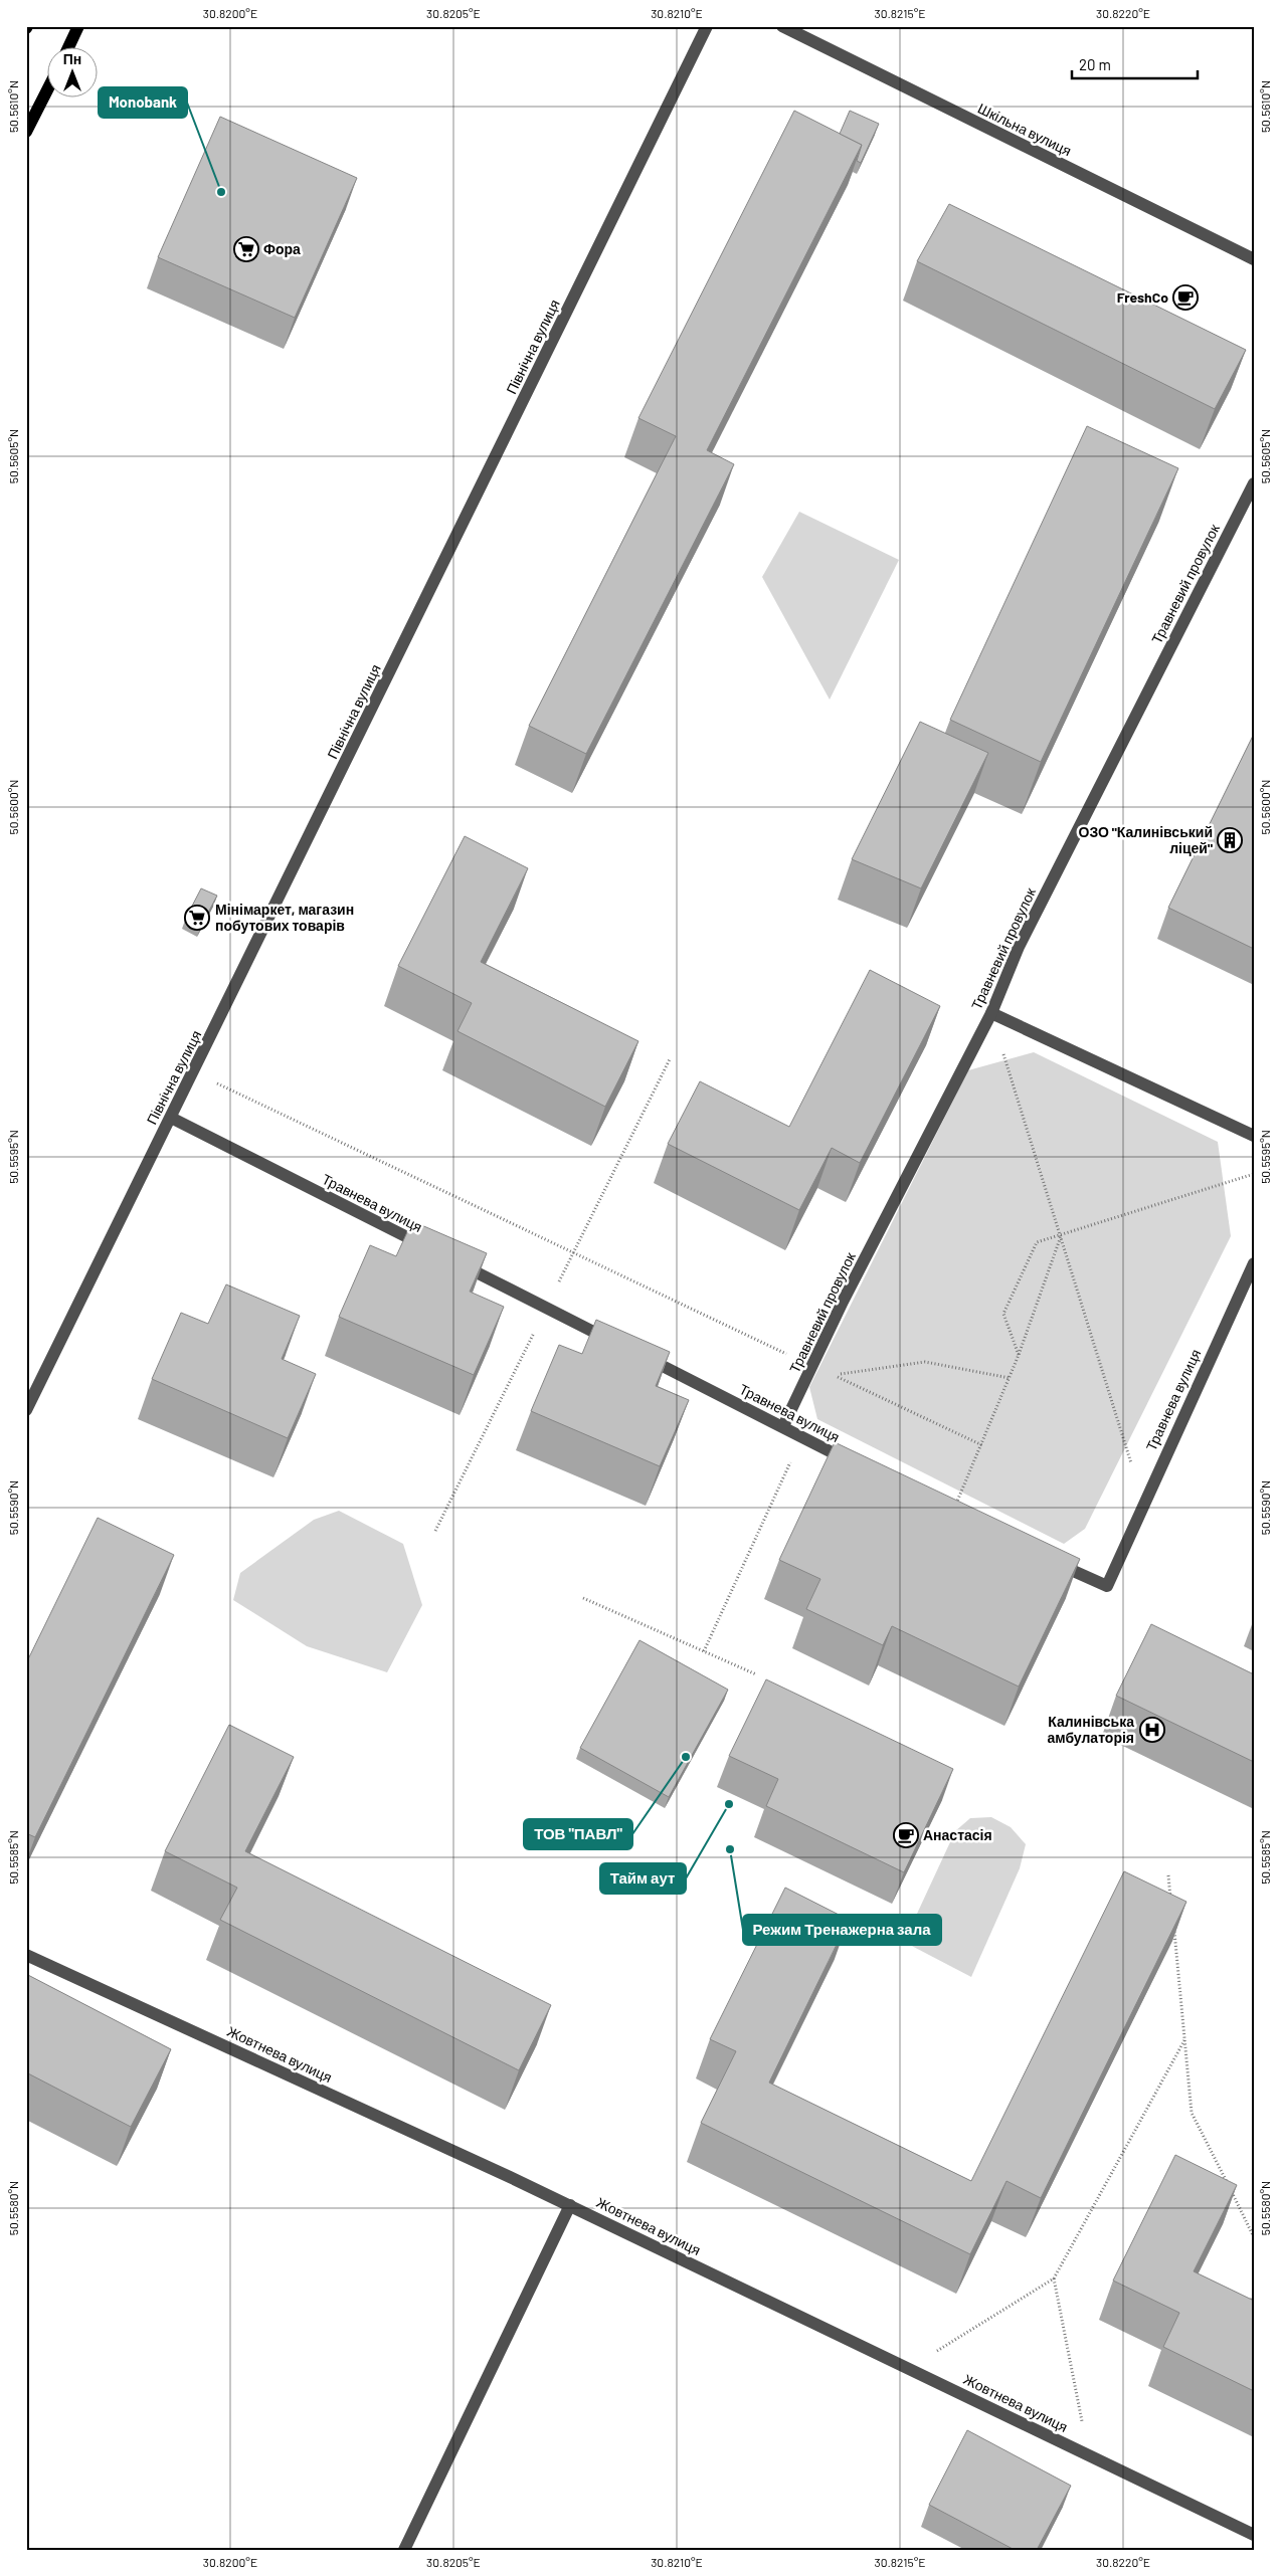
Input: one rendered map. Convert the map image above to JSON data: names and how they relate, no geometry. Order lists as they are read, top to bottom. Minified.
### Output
{"streets":{"street":["Шкільна вулиця","Північна вулиця","Травневий провулок","Травнева вулиця","Жовтнева вулиця"]},"crossings":[["Північна вулиця","Травнева вулиця"],["Травневий провулок","Травнева вулиця"]],"places":{"other":["Monobank","ТОВ \"ПАВЛ\"","Тайм аут","Режим Тренажерна зала"],"supermarket":["Фора","Мінімаркет, магазин побутових товарів"],"cafe":["FreshCo","Анастасія"],"building":["ОЗО \"Калинівський ліцей\""],"hospital":["Калинівська амбулаторія"]},"scale_bar":"20 m","north":"top","coordinates":["30.8200°E","30.8205°E","30.8210°E","30.8215°E","30.8220°E","50.5610°N","50.5605°N","50.5600°N","50.5595°N","50.5590°N","50.5585°N","50.5580°N"]}
